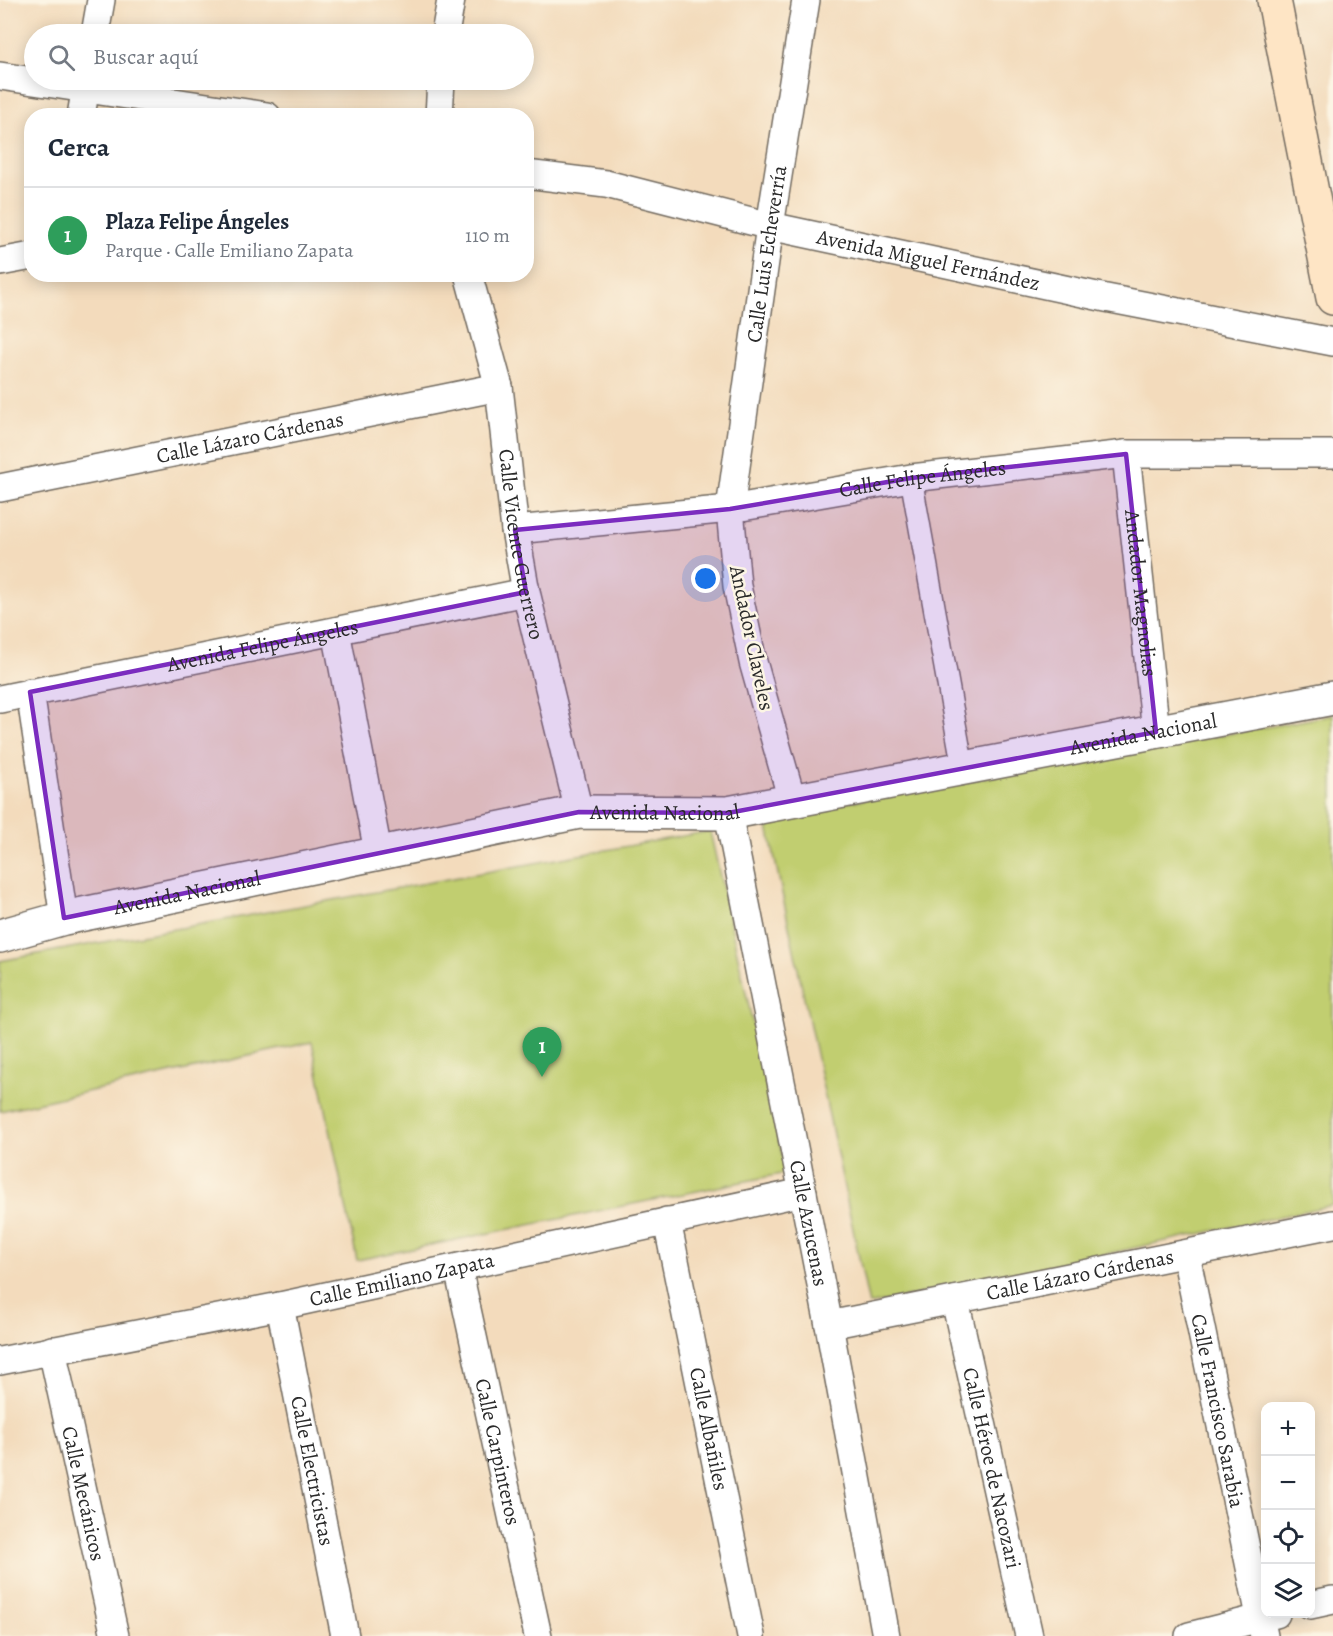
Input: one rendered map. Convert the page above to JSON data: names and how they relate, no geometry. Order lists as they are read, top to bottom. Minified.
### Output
{"streets":{"street":["Calle Luis Echeverría","Avenida Miguel Fernández","Calle Lázaro Cárdenas","Calle Felipe Ángeles","Calle Vicente Guerrero","Andador Magnolias","Andador Claveles","Avenida Felipe Ángeles","Avenida Nacional","Calle Azucenas","Calle Emiliano Zapata","Calle Francisco Sarabia","Calle Albañiles","Calle Carpinteros","Calle Héroe de Nacozari","Calle Electricistas","Calle Mecánicos"]},"crossings":[["Calle Luis Echeverría","Avenida Miguel Fernández"],["Calle Luis Echeverría","Calle Felipe Ángeles"],["Calle Luis Echeverría","Andador Claveles"],["Calle Lázaro Cárdenas","Calle Vicente Guerrero"],["Calle Lázaro Cárdenas","Calle Azucenas"],["Calle Lázaro Cárdenas","Calle Francisco Sarabia"],["Calle Lázaro Cárdenas","Calle Héroe de Nacozari"],["Calle Felipe Ángeles","Calle Vicente Guerrero"],["Calle Felipe Ángeles","Andador Magnolias"],["Calle Felipe Ángeles","Andador Claveles"],["Calle Vicente Guerrero","Avenida Felipe Ángeles"],["Calle Vicente Guerrero","Avenida Nacional"],["Andador Magnolias","Avenida Nacional"],["Andador Claveles","Avenida Nacional"],["Avenida Nacional","Calle Azucenas"],["Calle Azucenas","Calle Emiliano Zapata"],["Calle Emiliano Zapata","Calle Albañiles"],["Calle Emiliano Zapata","Calle Carpinteros"],["Calle Emiliano Zapata","Calle Electricistas"],["Calle Emiliano Zapata","Calle Mecánicos"]],"page":{"search":"Buscar aquí","heading":"Cerca","list":[{"mark":"1","name":"Plaza Felipe Ángeles","note":"Parque · Calle Emiliano Zapata","value":"110 m"}],"pins":"1","map_buttons":["+","−"]}}
